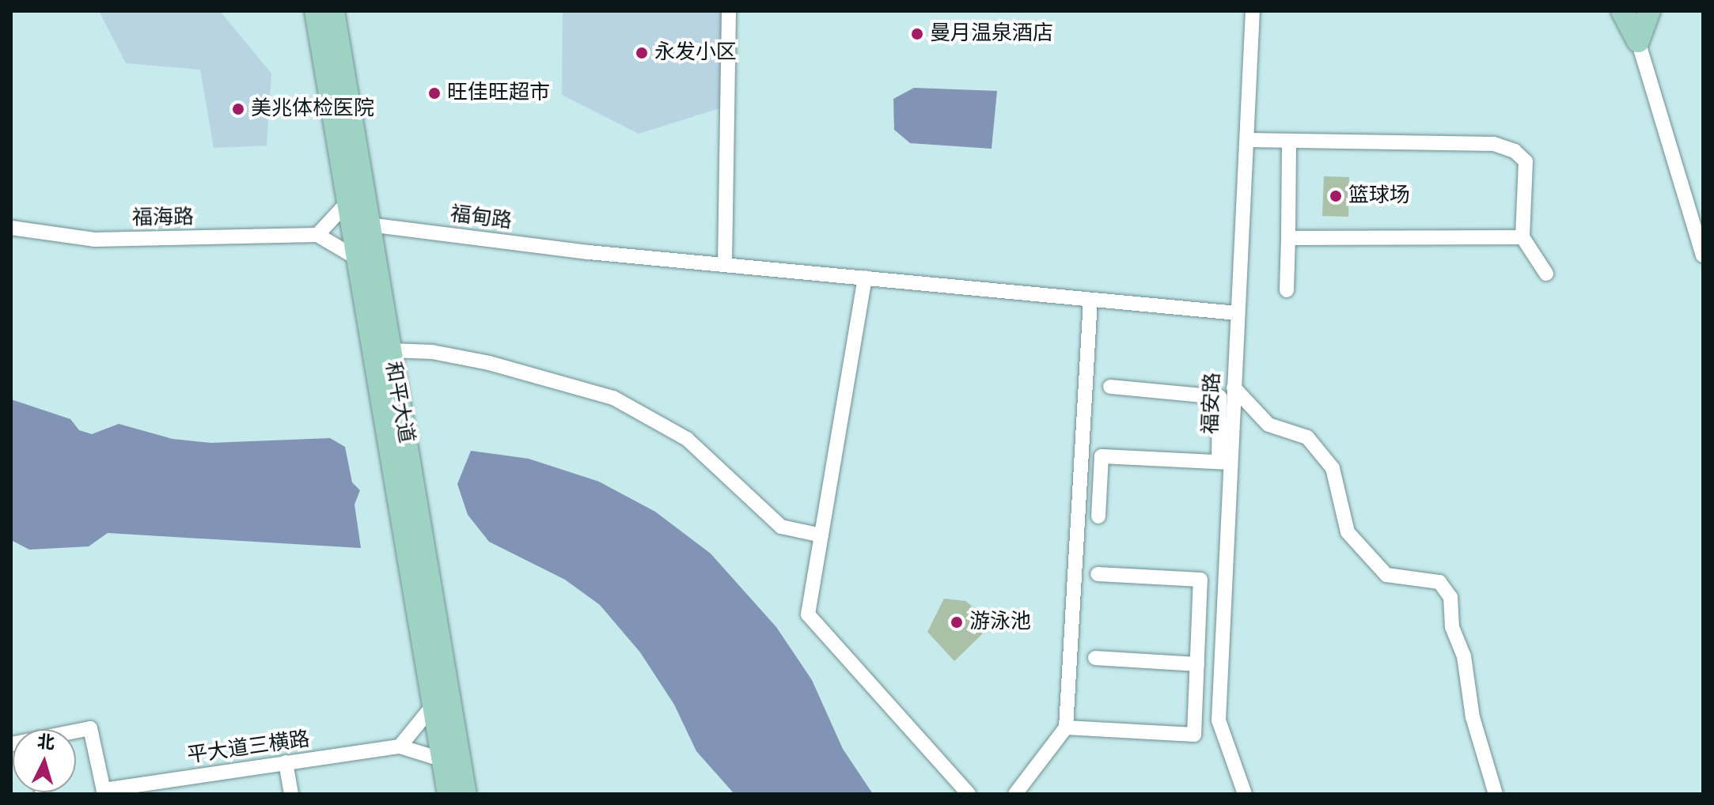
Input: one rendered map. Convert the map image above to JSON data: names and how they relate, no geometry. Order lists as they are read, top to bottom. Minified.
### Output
{"streets":{"main road":["和平大道"],"street":["福海路","福甸路","福安路","平大道三横路"]},"crossings":[["福甸路","和平大道"],["福甸路","福安路"]],"places":["曼月温泉酒店","永发小区","旺佳旺超市","美兆体检医院","篮球场","游泳池"],"north":"top"}
